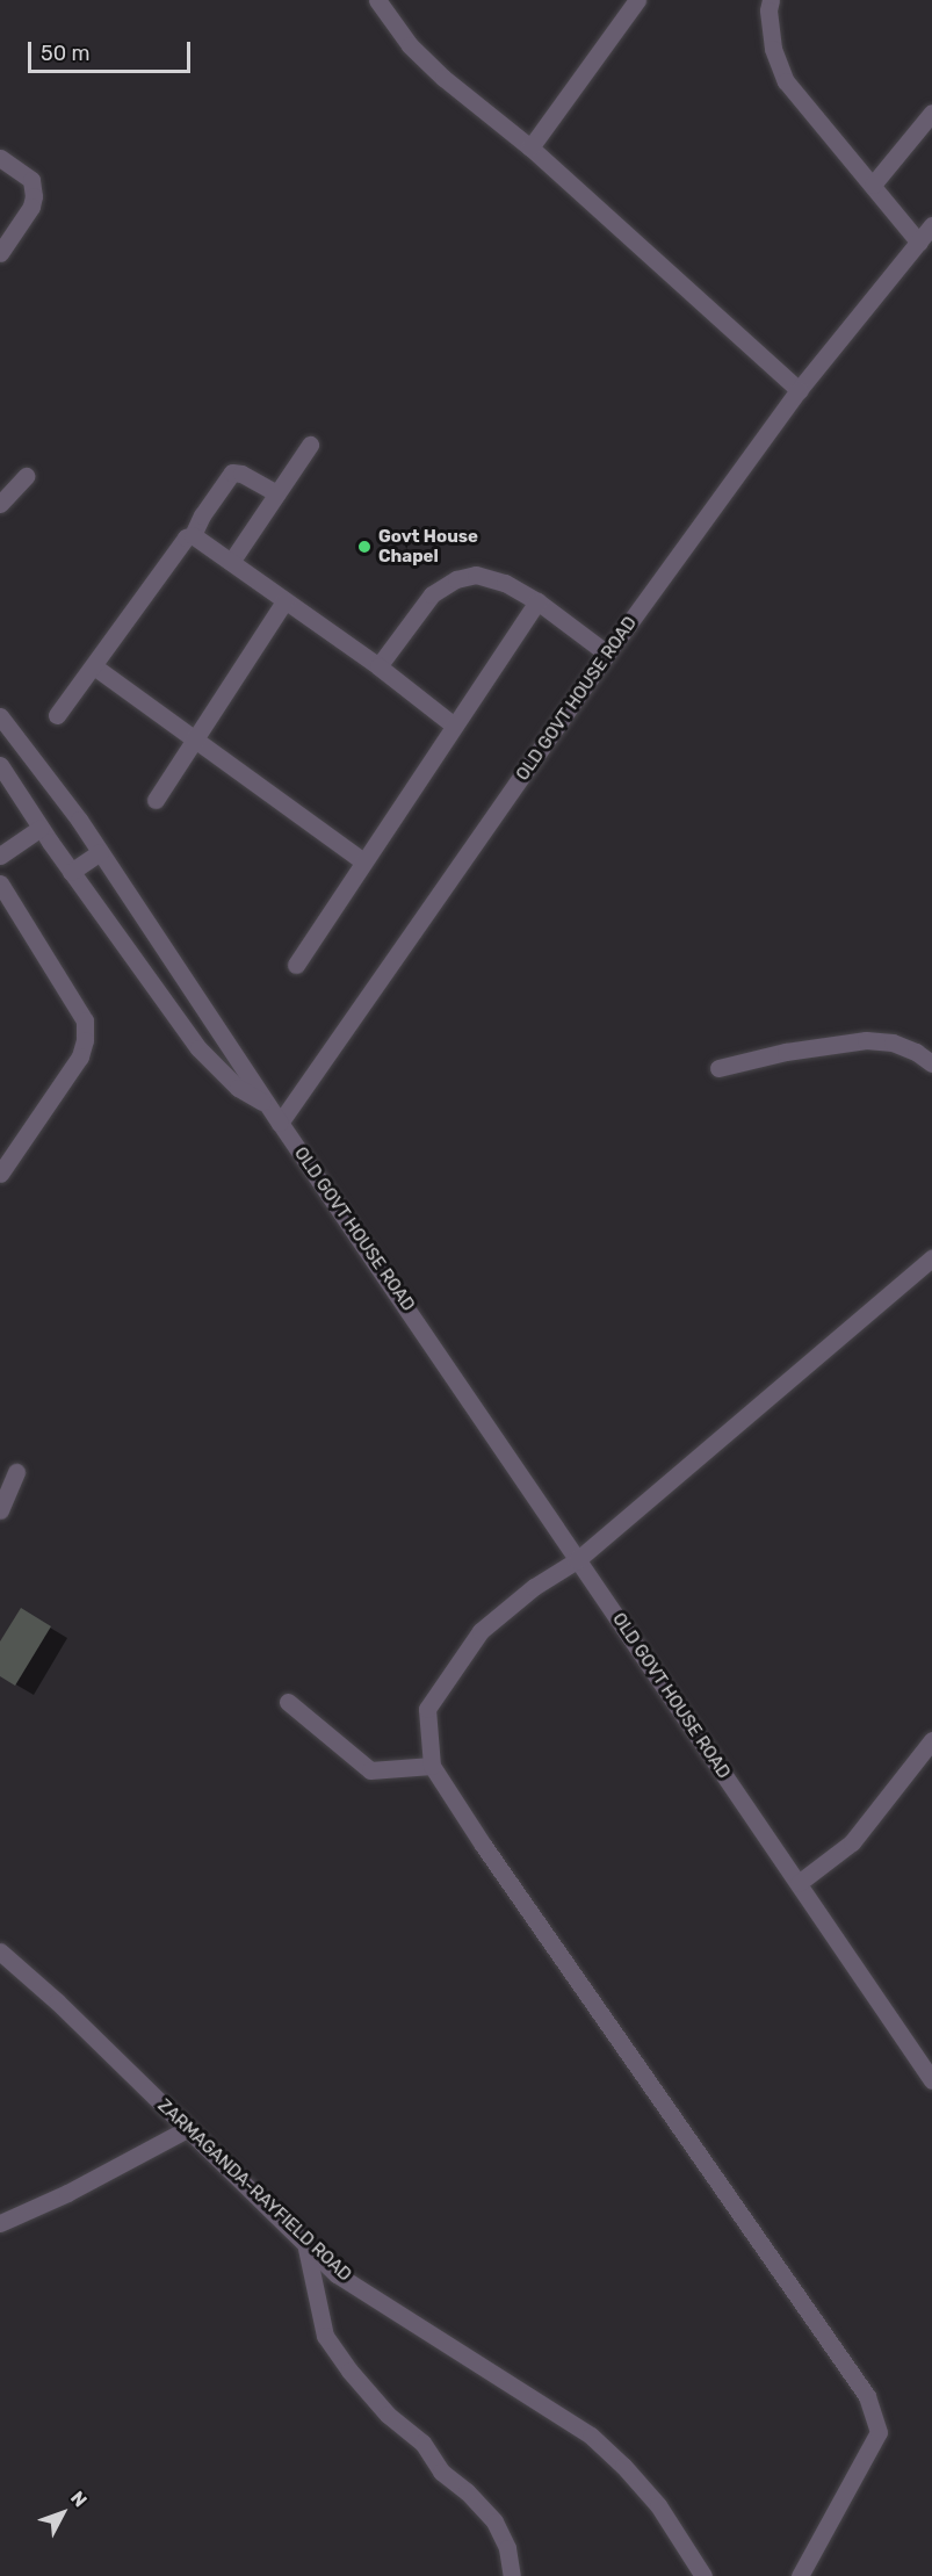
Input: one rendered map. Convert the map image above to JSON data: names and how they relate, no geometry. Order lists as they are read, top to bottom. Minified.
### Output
{"streets":{"street":["OLD GOVT HOUSE ROAD","ZARMAGANDA-RAYFIELD ROAD"]},"places":["Govt House Chapel"],"scale_bar":"50 m","north":"top right"}
